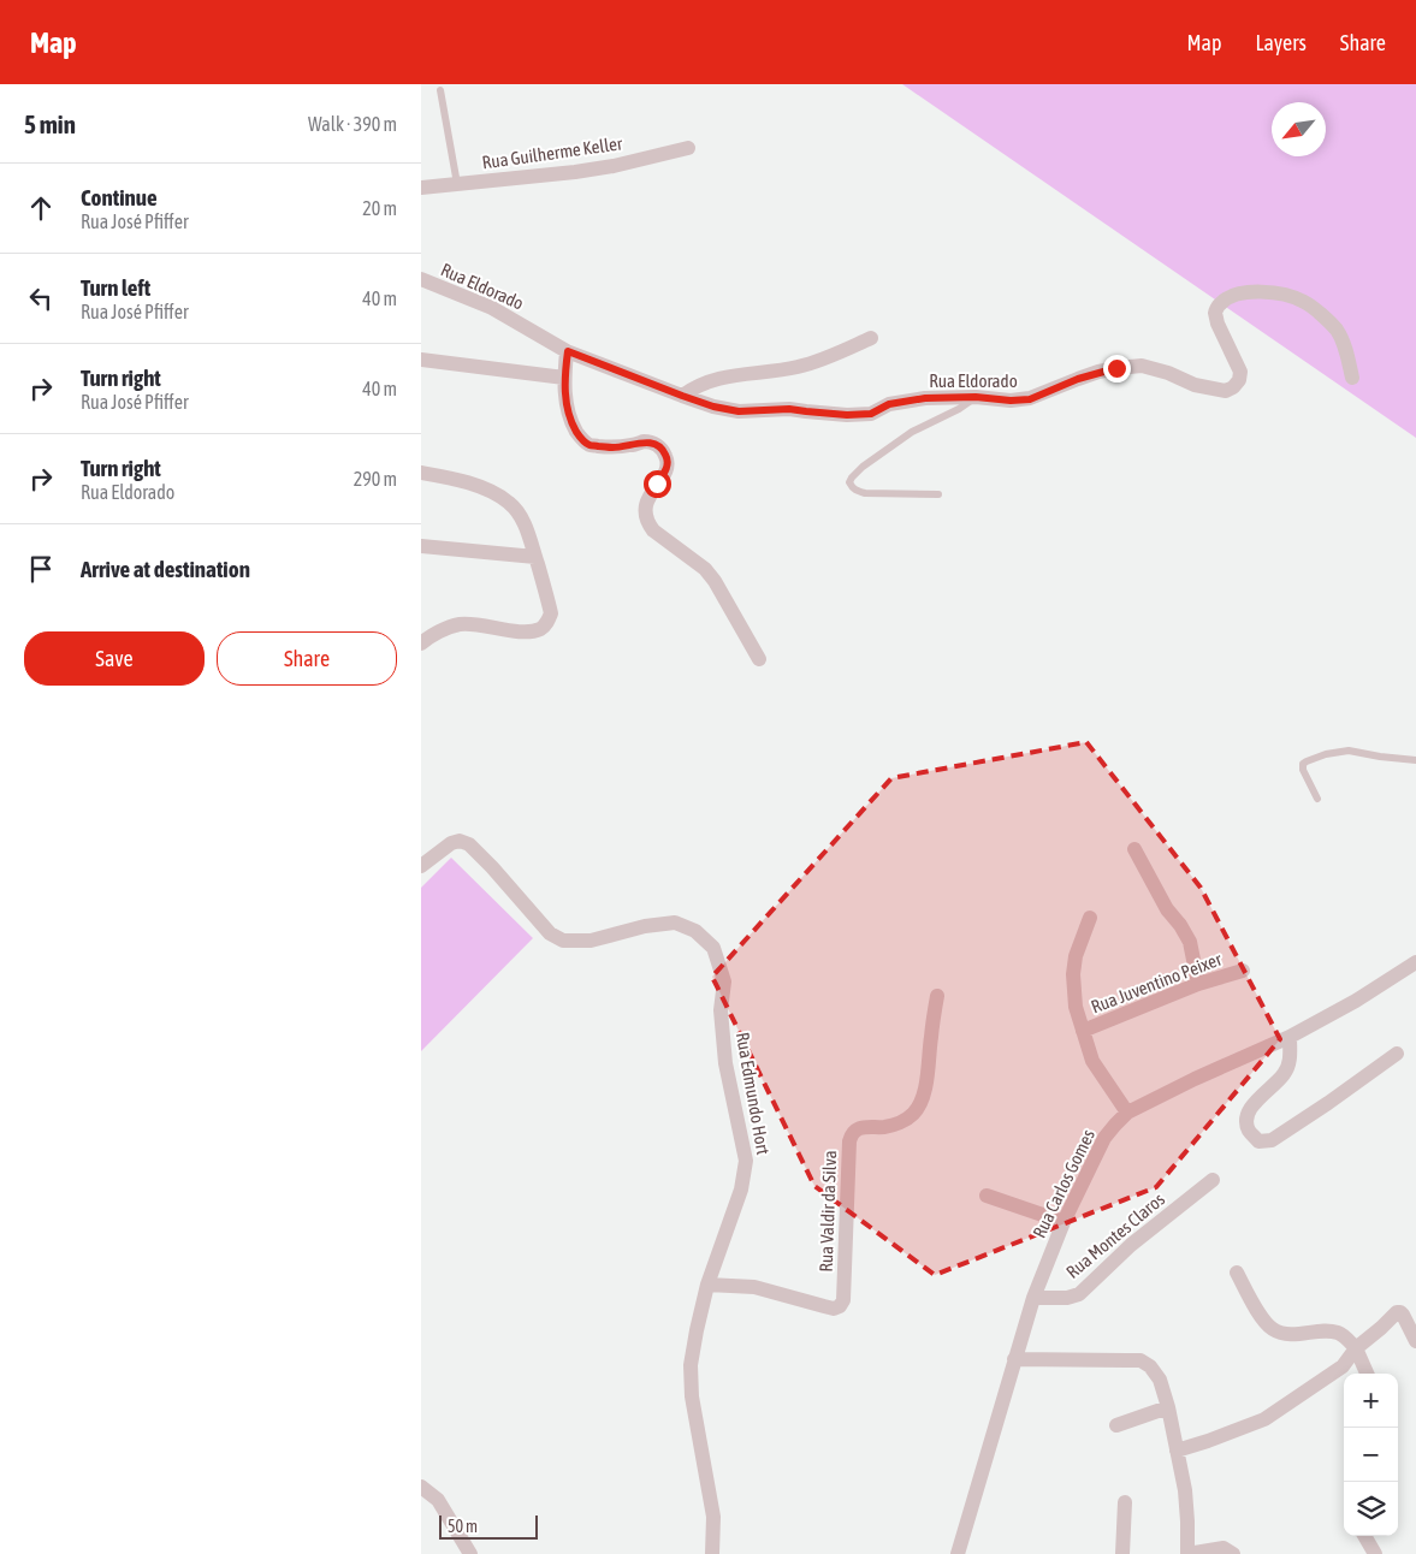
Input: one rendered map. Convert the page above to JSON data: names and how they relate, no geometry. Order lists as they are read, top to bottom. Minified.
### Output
{"streets":{"street":["Rua Guilherme Keller","Rua Eldorado","Rua Juventino Peixer","Rua Edmundo Hort","Rua Carlos Gomes","Rua Valdir da Silva","Rua Montes Claros"]},"crossings":[["Rua Edmundo Hort","Rua Valdir da Silva"],["Rua Carlos Gomes","Rua Montes Claros"]],"scale_bar":"50 m","north":"bottom left","page":{"header":"Map","nav":["Map","Layers","Share"],"heading":["5 min","Walk · 390 m"],"list":[["Continue","Rua José Pfiffer","20 m"],["Turn left","Rua José Pfiffer","40 m"],["Turn right","Rua José Pfiffer","40 m"],["Turn right","Rua Eldorado","290 m"],"Arrive at destination"],"buttons":["Save","Share"],"map_buttons":["+","−"],"scale":"50 m"}}
